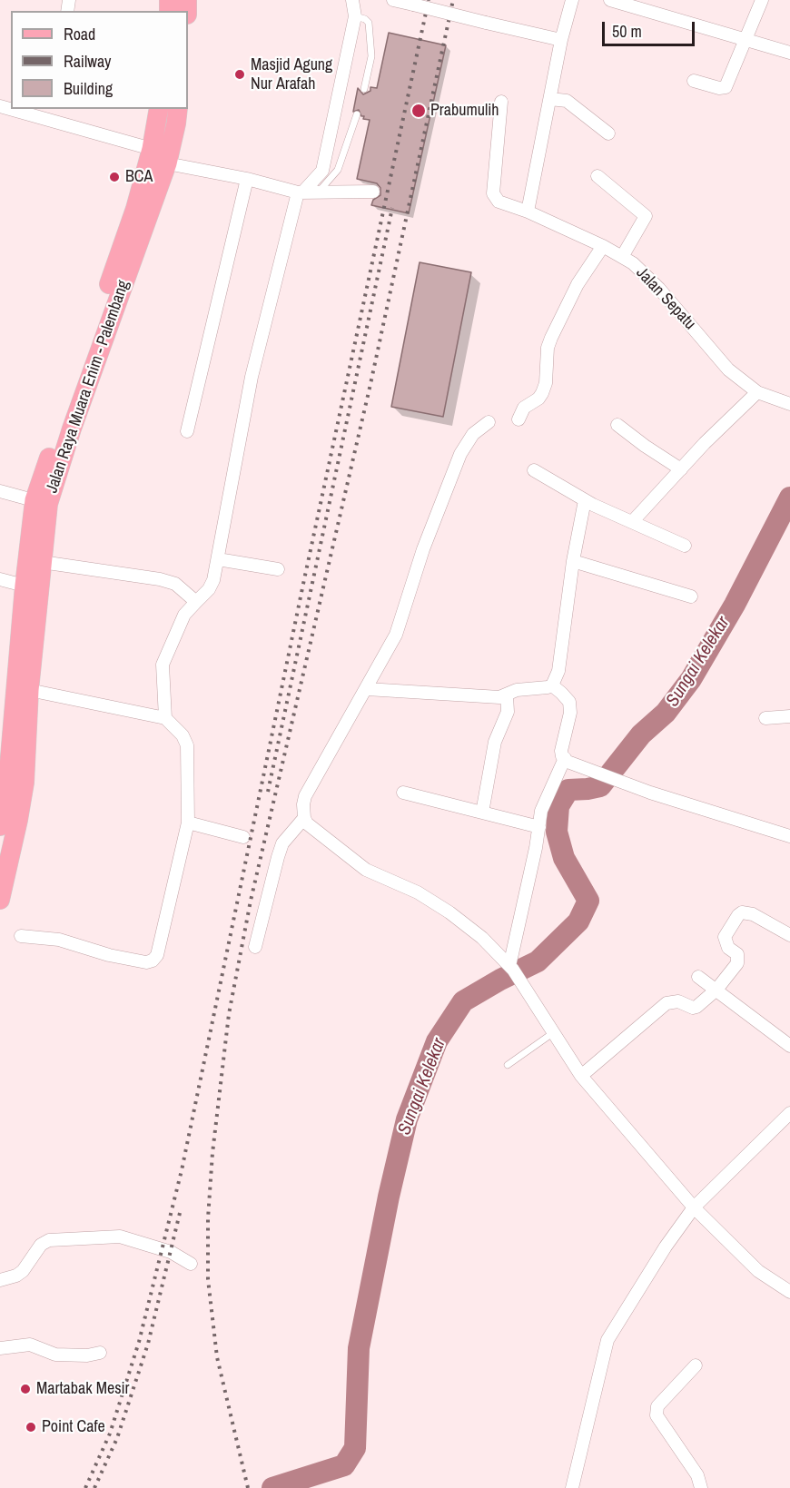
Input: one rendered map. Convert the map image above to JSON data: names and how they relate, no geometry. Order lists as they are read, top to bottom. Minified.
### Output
{"streets":{"main road":["Jalan Raya Muara Enim - Palembang"],"street":["Jalan Sepatu"]},"water":["Sungai Kelekar"],"places":["Masjid Agung Nur Arafah","Prabumulih","BCA","Martabak Mesir","Point Cafe"],"legend":["Road","Railway","Building"],"scale_bar":"50 m"}
